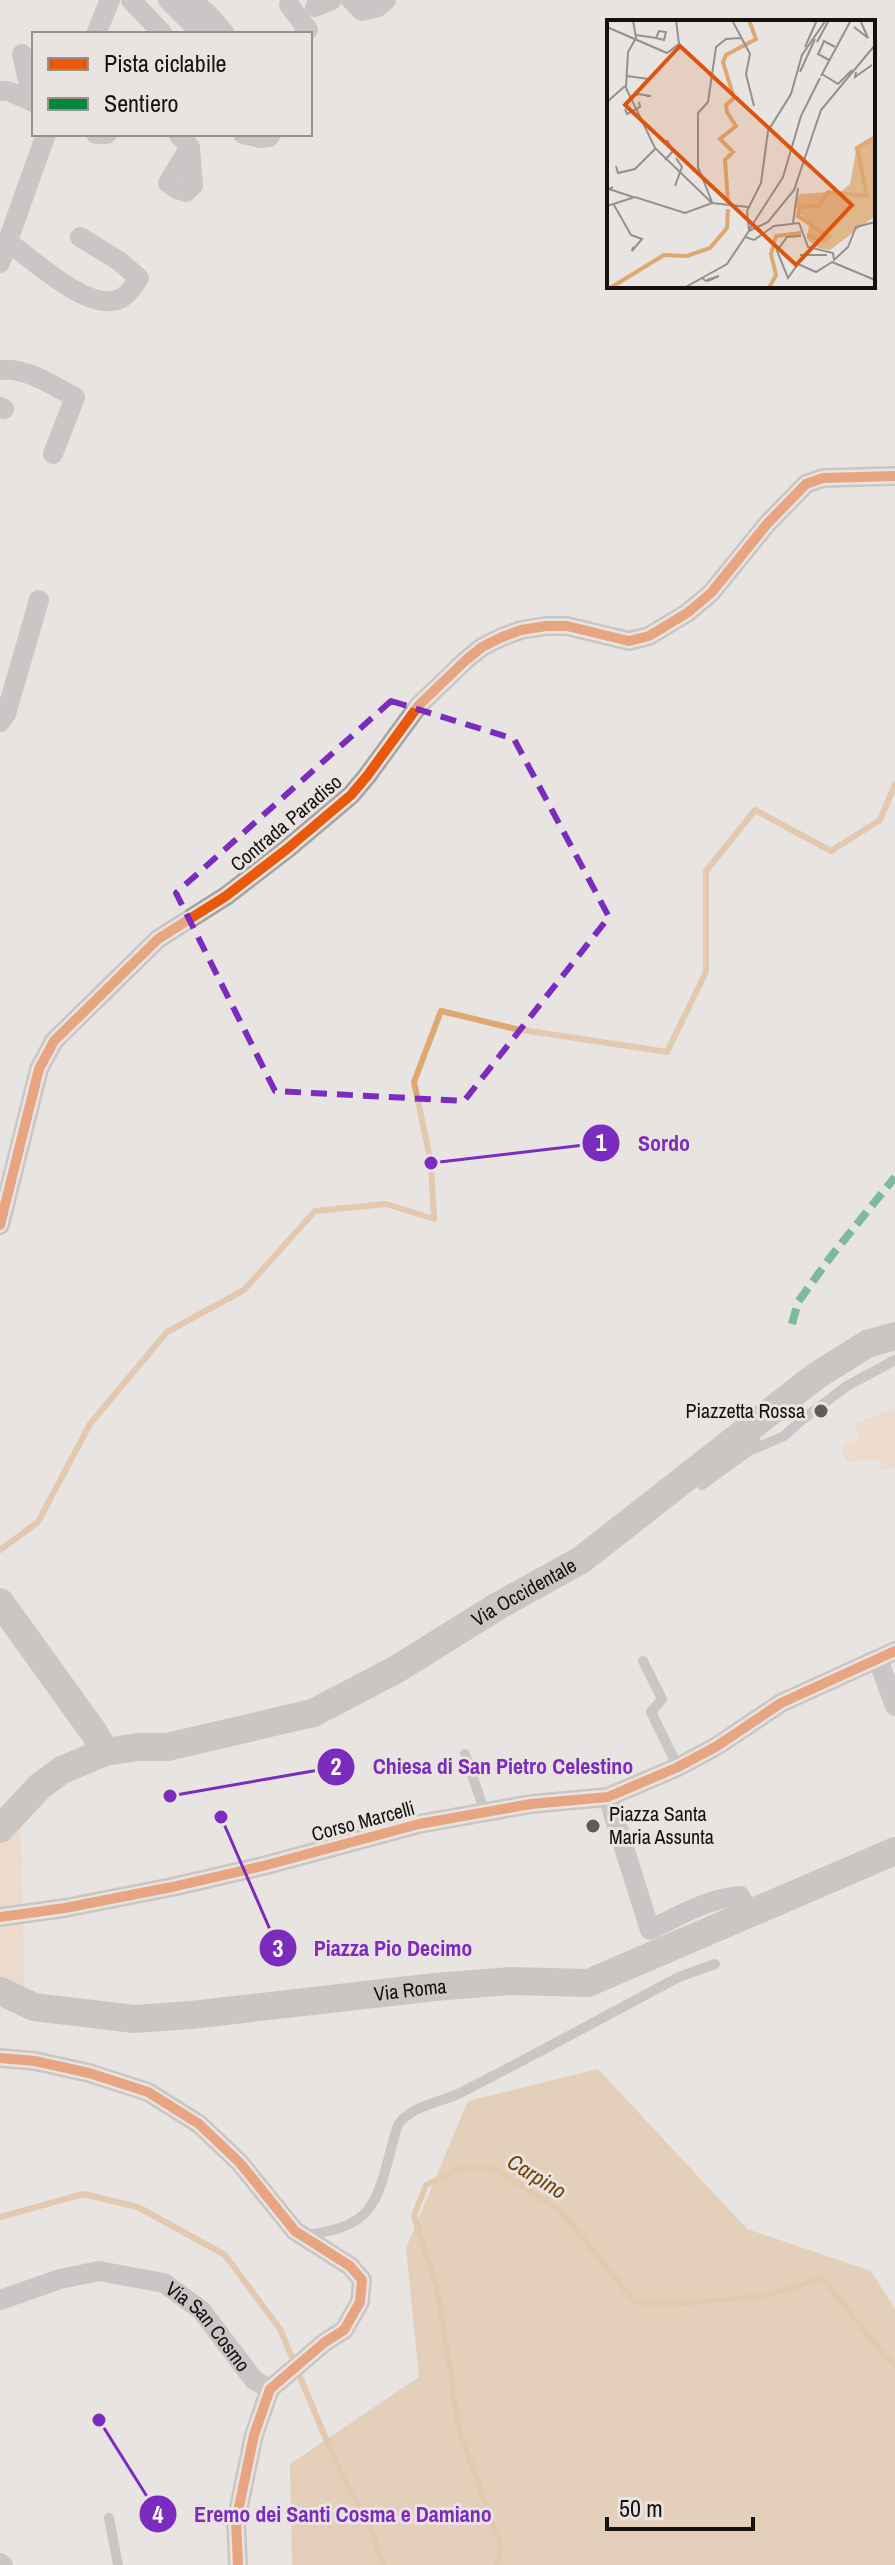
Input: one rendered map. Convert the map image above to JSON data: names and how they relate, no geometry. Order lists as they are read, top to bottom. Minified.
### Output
{"streets":{"main road":["Via Occidentale","Via Roma"],"street":["Contrada Paradiso","Corso Marcelli","Via San Cosmo"]},"water":["Carpino"],"places":["Sordo","Piazzetta Rossa","Chiesa di San Pietro Celestino","Piazza Pio Decimo","Piazza Santa Maria Assunta","Eremo dei Santi Cosma e Damiano"],"legend":["Pista ciclabile","Sentiero"],"scale_bar":"50 m"}
